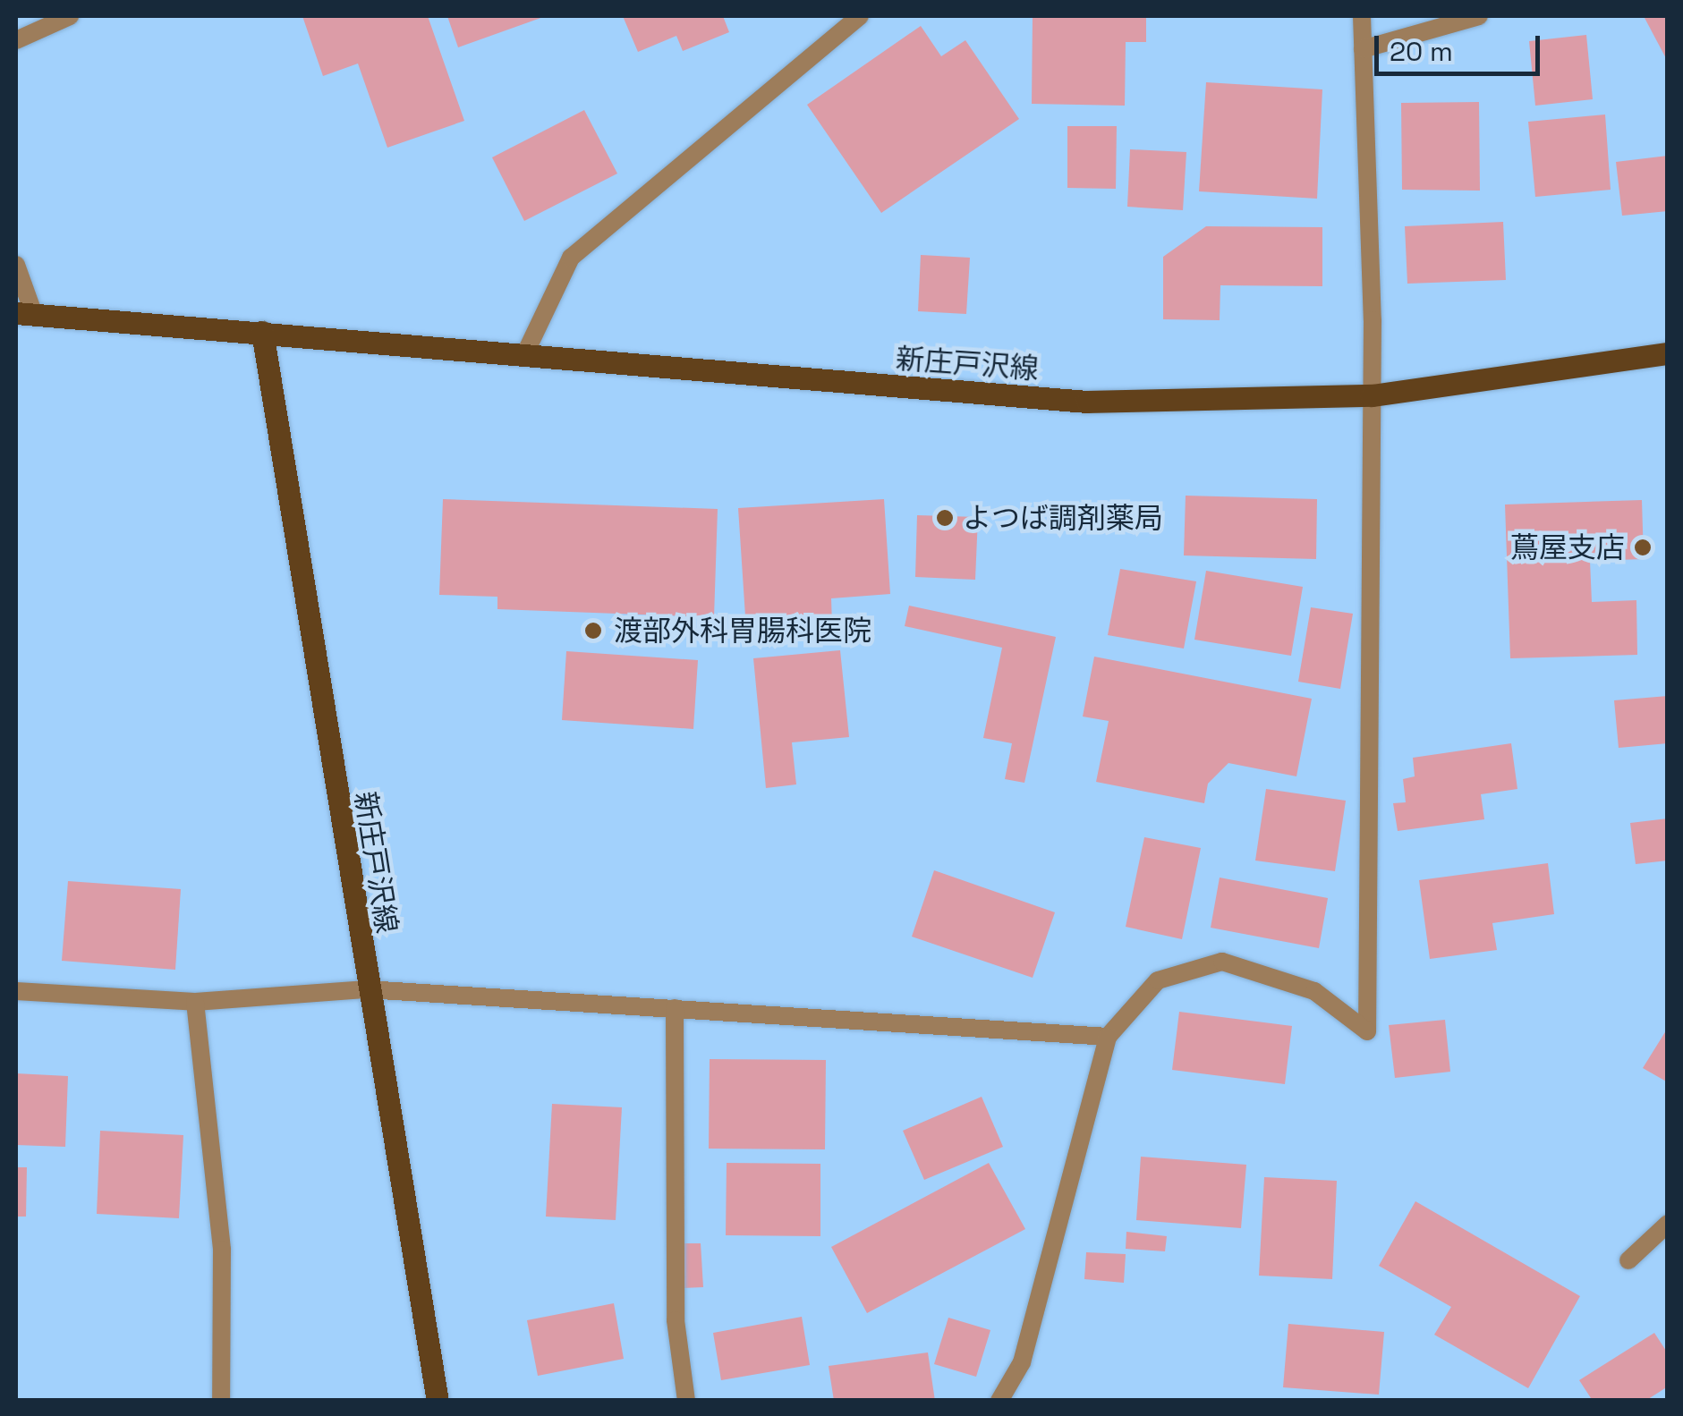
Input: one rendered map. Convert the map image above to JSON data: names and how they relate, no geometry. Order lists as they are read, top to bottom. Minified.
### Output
{"streets":{"main road":["新庄戸沢線"]},"places":["よつば調剤薬局","蔦屋支店","渡部外科胃腸科医院"],"scale_bar":"20 m"}
